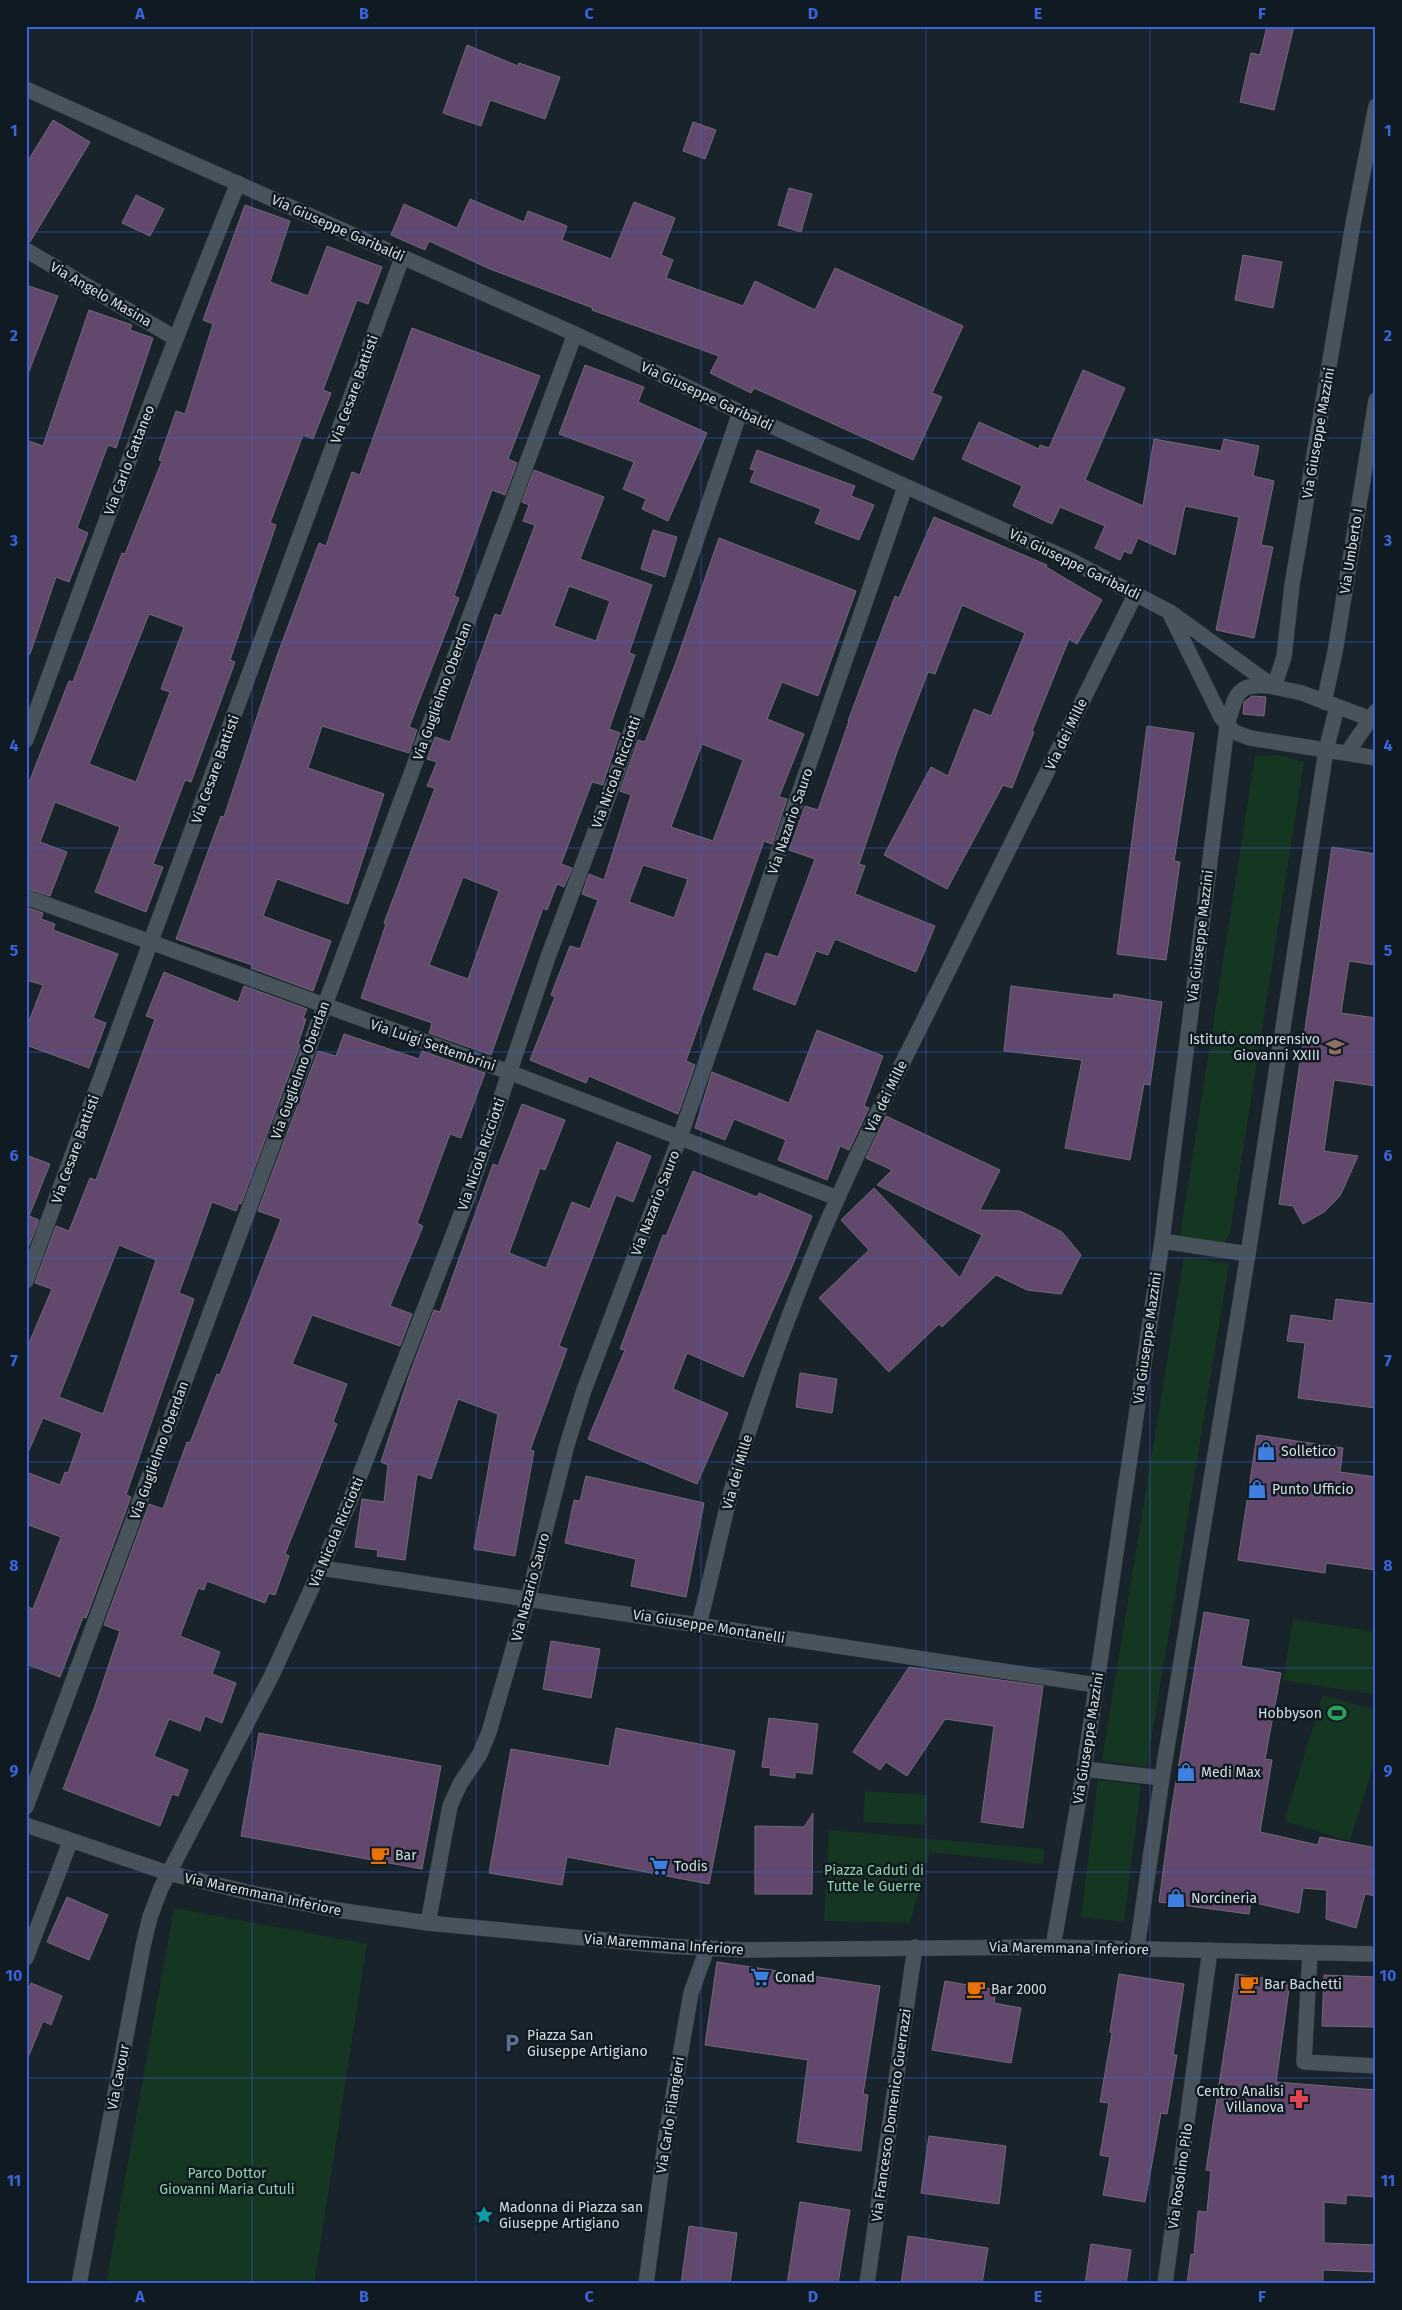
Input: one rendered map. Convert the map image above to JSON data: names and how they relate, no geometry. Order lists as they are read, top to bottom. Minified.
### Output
{"streets":{"street":["Via Giuseppe Garibaldi","Via Angelo Masina","Via Cesare Battisti","Via Giuseppe Mazzini","Via Carlo Cattaneo","Via Umberto I","Via Guglielmo Oberdan","Via dei Mille","Via Nicola Ricciotti","Via Nazario Sauro","Via Luigi Settembrini","Via Giuseppe Montanelli","Via Maremmana Inferiore","Via Cavour","Via Carlo Filangieri","Via Francesco Domenico Guerrazzi","Via Rosolino Pilo"]},"crossings":[["Via Giuseppe Garibaldi","Via Cesare Battisti"],["Via Giuseppe Garibaldi","Via Giuseppe Mazzini"],["Via Giuseppe Garibaldi","Via Carlo Cattaneo"],["Via Giuseppe Garibaldi","Via Umberto I"],["Via Giuseppe Garibaldi","Via Guglielmo Oberdan"],["Via Giuseppe Garibaldi","Via dei Mille"],["Via Giuseppe Garibaldi","Via Nicola Ricciotti"],["Via Giuseppe Garibaldi","Via Nazario Sauro"],["Via Angelo Masina","Via Carlo Cattaneo"],["Via Cesare Battisti","Via Luigi Settembrini"],["Via Giuseppe Mazzini","Via Giuseppe Montanelli"],["Via Giuseppe Mazzini","Via Maremmana Inferiore"],["Via Guglielmo Oberdan","Via Luigi Settembrini"],["Via dei Mille","Via Luigi Settembrini"],["Via dei Mille","Via Giuseppe Montanelli"],["Via Nicola Ricciotti","Via Luigi Settembrini"],["Via Nicola Ricciotti","Via Giuseppe Montanelli"],["Via Nicola Ricciotti","Via Maremmana Inferiore"],["Via Nicola Ricciotti","Via Cavour"],["Via Nazario Sauro","Via Luigi Settembrini"],["Via Nazario Sauro","Via Giuseppe Montanelli"],["Via Nazario Sauro","Via Maremmana Inferiore"],["Via Maremmana Inferiore","Via Cavour"],["Via Maremmana Inferiore","Via Carlo Filangieri"],["Via Maremmana Inferiore","Via Francesco Domenico Guerrazzi"],["Via Maremmana Inferiore","Via Rosolino Pilo"]],"parks":["Piazza Caduti di Tutte le Guerre","Parco Dottor Giovanni Maria Cutuli"],"places":{"school or university":["Istituto comprensivo Giovanni XXIII"],"shop":["Solletico","Punto Ufficio","Medi Max","Norcineria"],"sports":["Hobbyson"],"cafe":["Bar","Bar Bachetti","Bar 2000"],"supermarket":["Todis","Conad"],"parking":["Piazza San Giuseppe Artigiano"],"pharmacy":["Centro Analisi Villanova"],"place":["Madonna di Piazza san Giuseppe Artigiano"]},"grid":{"columns":["A","B","C","D","E","F"],"rows":["1","2","3","4","5","6","7","8","9","10","11"]}}
